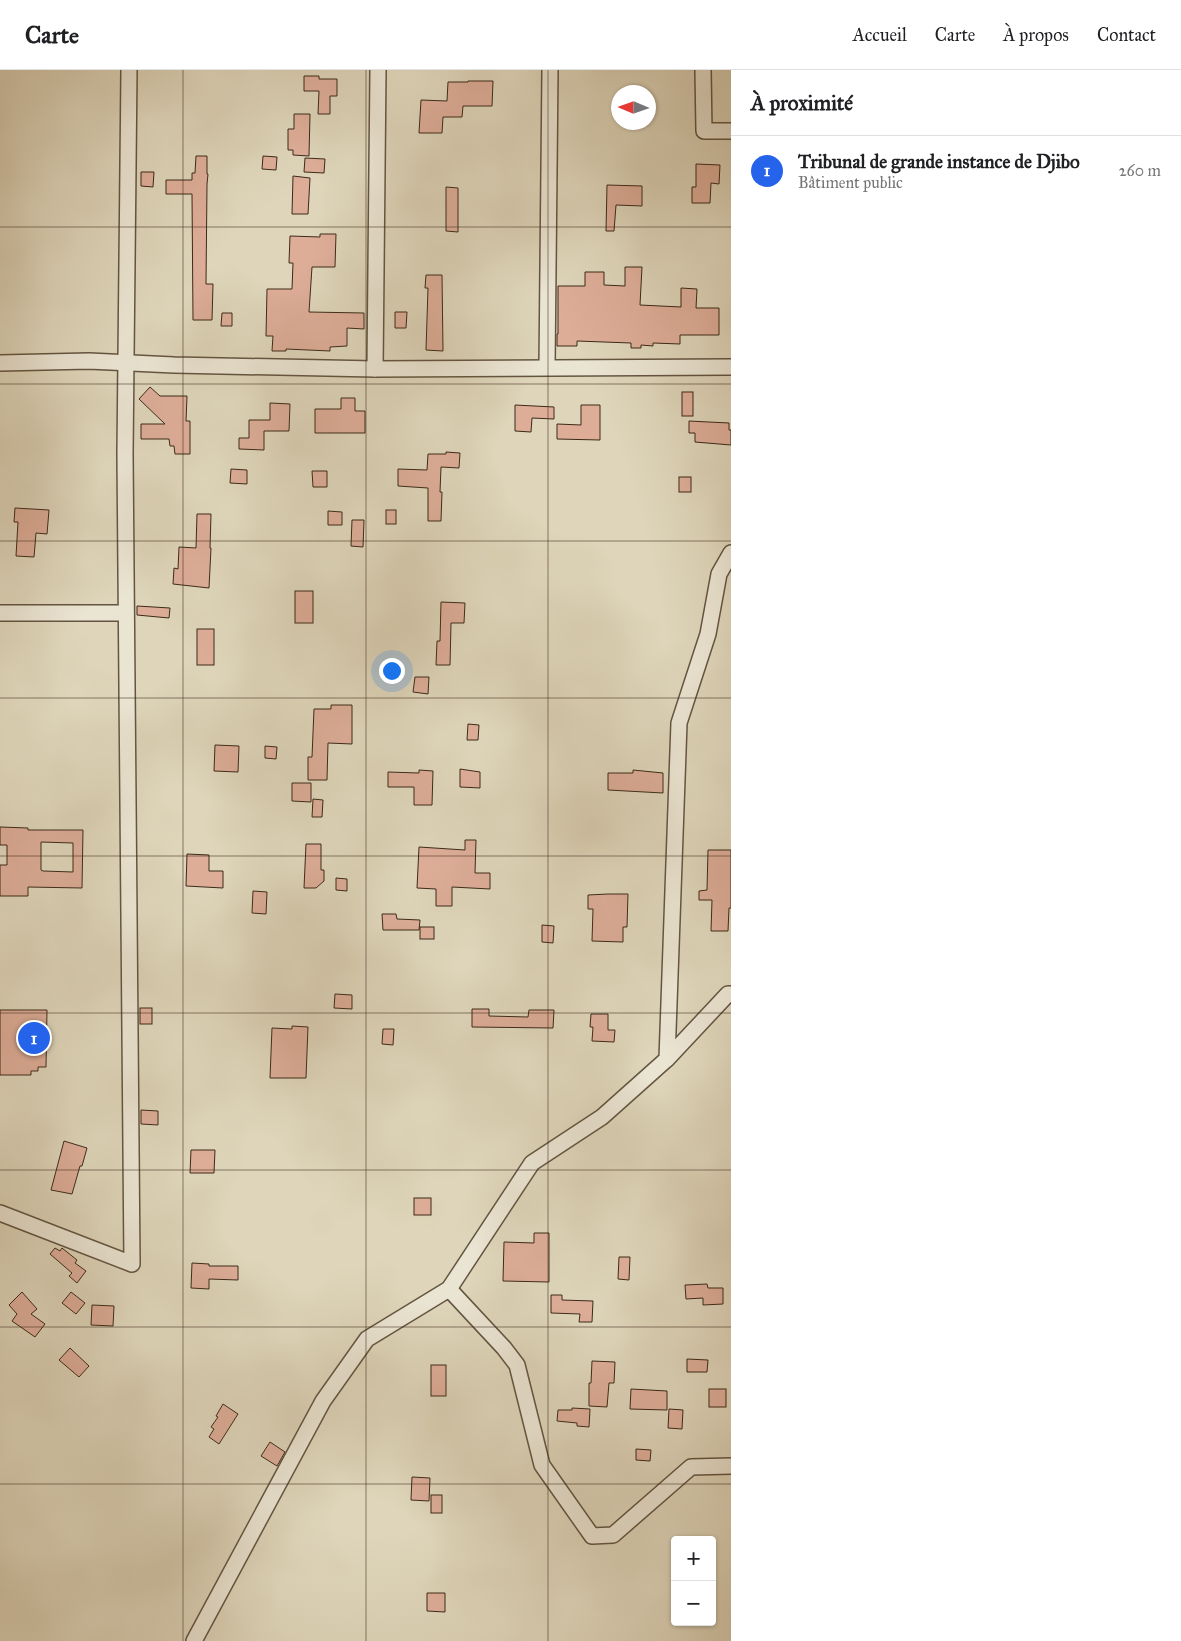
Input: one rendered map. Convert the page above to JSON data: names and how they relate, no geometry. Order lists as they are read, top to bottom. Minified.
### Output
{"north":"left","page":{"header":"Carte","nav":["Accueil","Carte","À propos","Contact"],"heading":"À proximité","list":[{"mark":"1","name":"Tribunal de grande instance de Djibo","note":"Bâtiment public","value":"260 m"}],"pins":"1","map_buttons":["+","−"]}}
